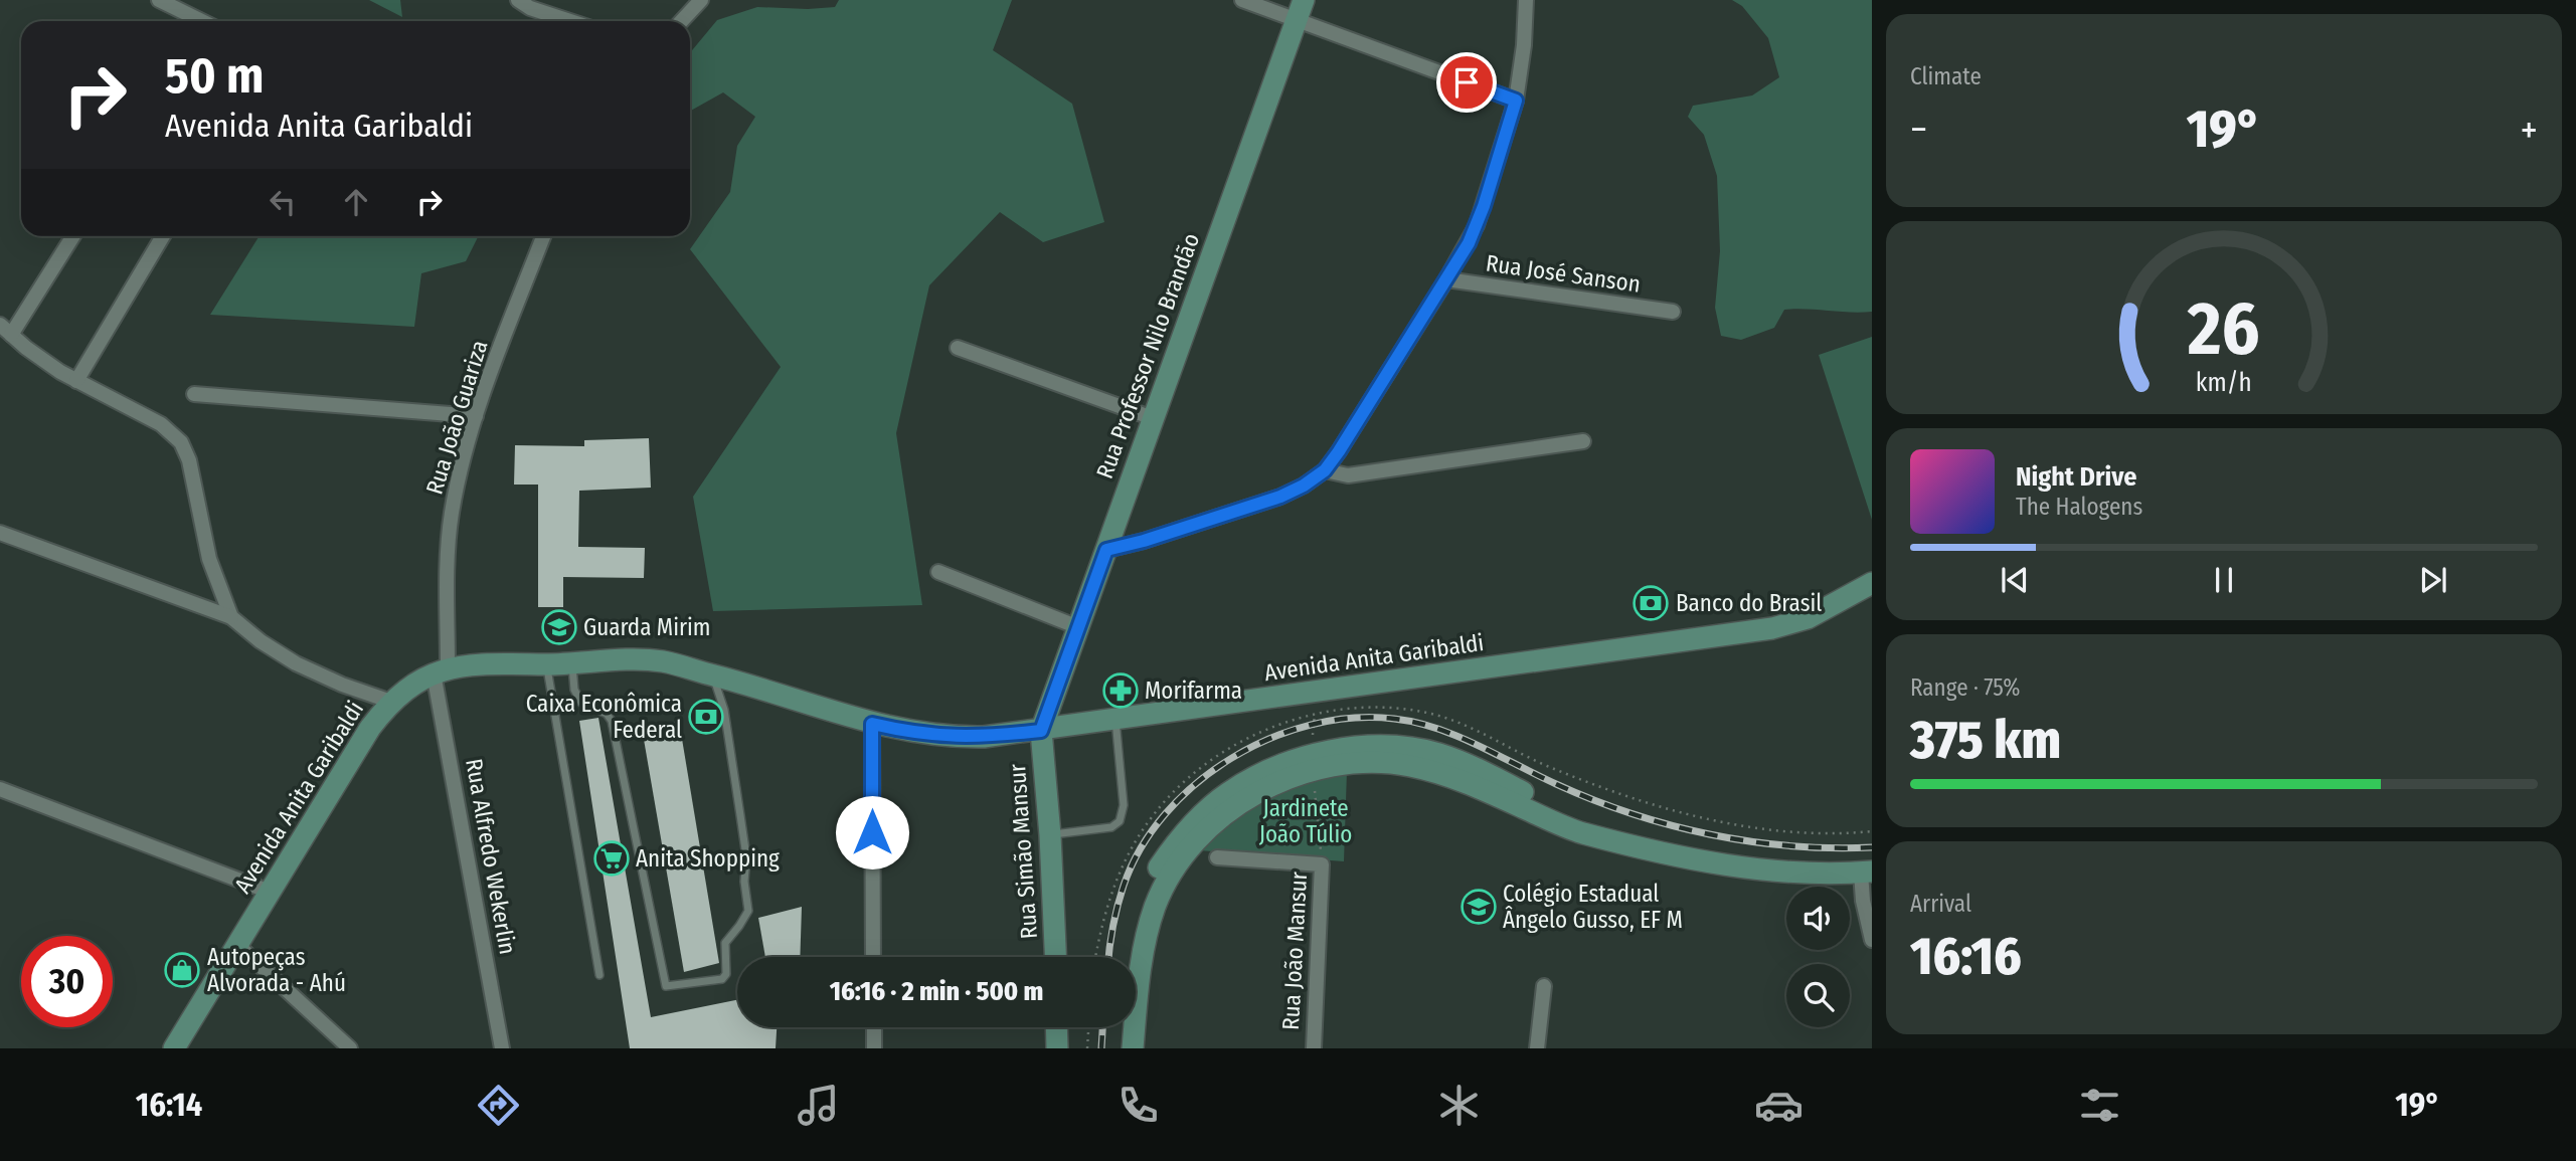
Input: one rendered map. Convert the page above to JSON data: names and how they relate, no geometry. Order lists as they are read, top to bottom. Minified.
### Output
{"streets":{"main road":["Rua Professor Nilo Brandão","Avenida Anita Garibaldi","Rua Simão Mansur"],"street":["Rua José Sanson","Rua João Guariza","Rua Alfredo Wekerlin","Rua João Mansur"]},"crossings":[["Rua Professor Nilo Brandão","Avenida Anita Garibaldi"],["Rua Professor Nilo Brandão","Rua Simão Mansur"],["Rua João Guariza","Avenida Anita Garibaldi"],["Rua João Guariza","Rua Alfredo Wekerlin"],["Avenida Anita Garibaldi","Rua Simão Mansur"],["Avenida Anita Garibaldi","Rua Alfredo Wekerlin"]],"parks":["Jardinete João Túlio"],"places":{"bank":["Banco do Brasil","Caixa Econômica Federal"],"school or university":["Guarda Mirim","Colégio Estadual Ângelo Gusso, EF M"],"pharmacy":["Morifarma"],"supermarket":["Anita Shopping"],"shop":["Autopeças Alvorada - Ahú"]},"page":{"tile":["Climate",["Range · 75%","375 km"],["Arrival","16:16"]],"turn":["50 m","Avenida Anita Garibaldi"],"heat":["−","19°","+"],"song":["Night Drive","The Halogens"],"limit":"30","trip":"16:16 · 2 min · 500 m","tabs":["16:14","19°"],"gauge":["26","km/h"]}}
